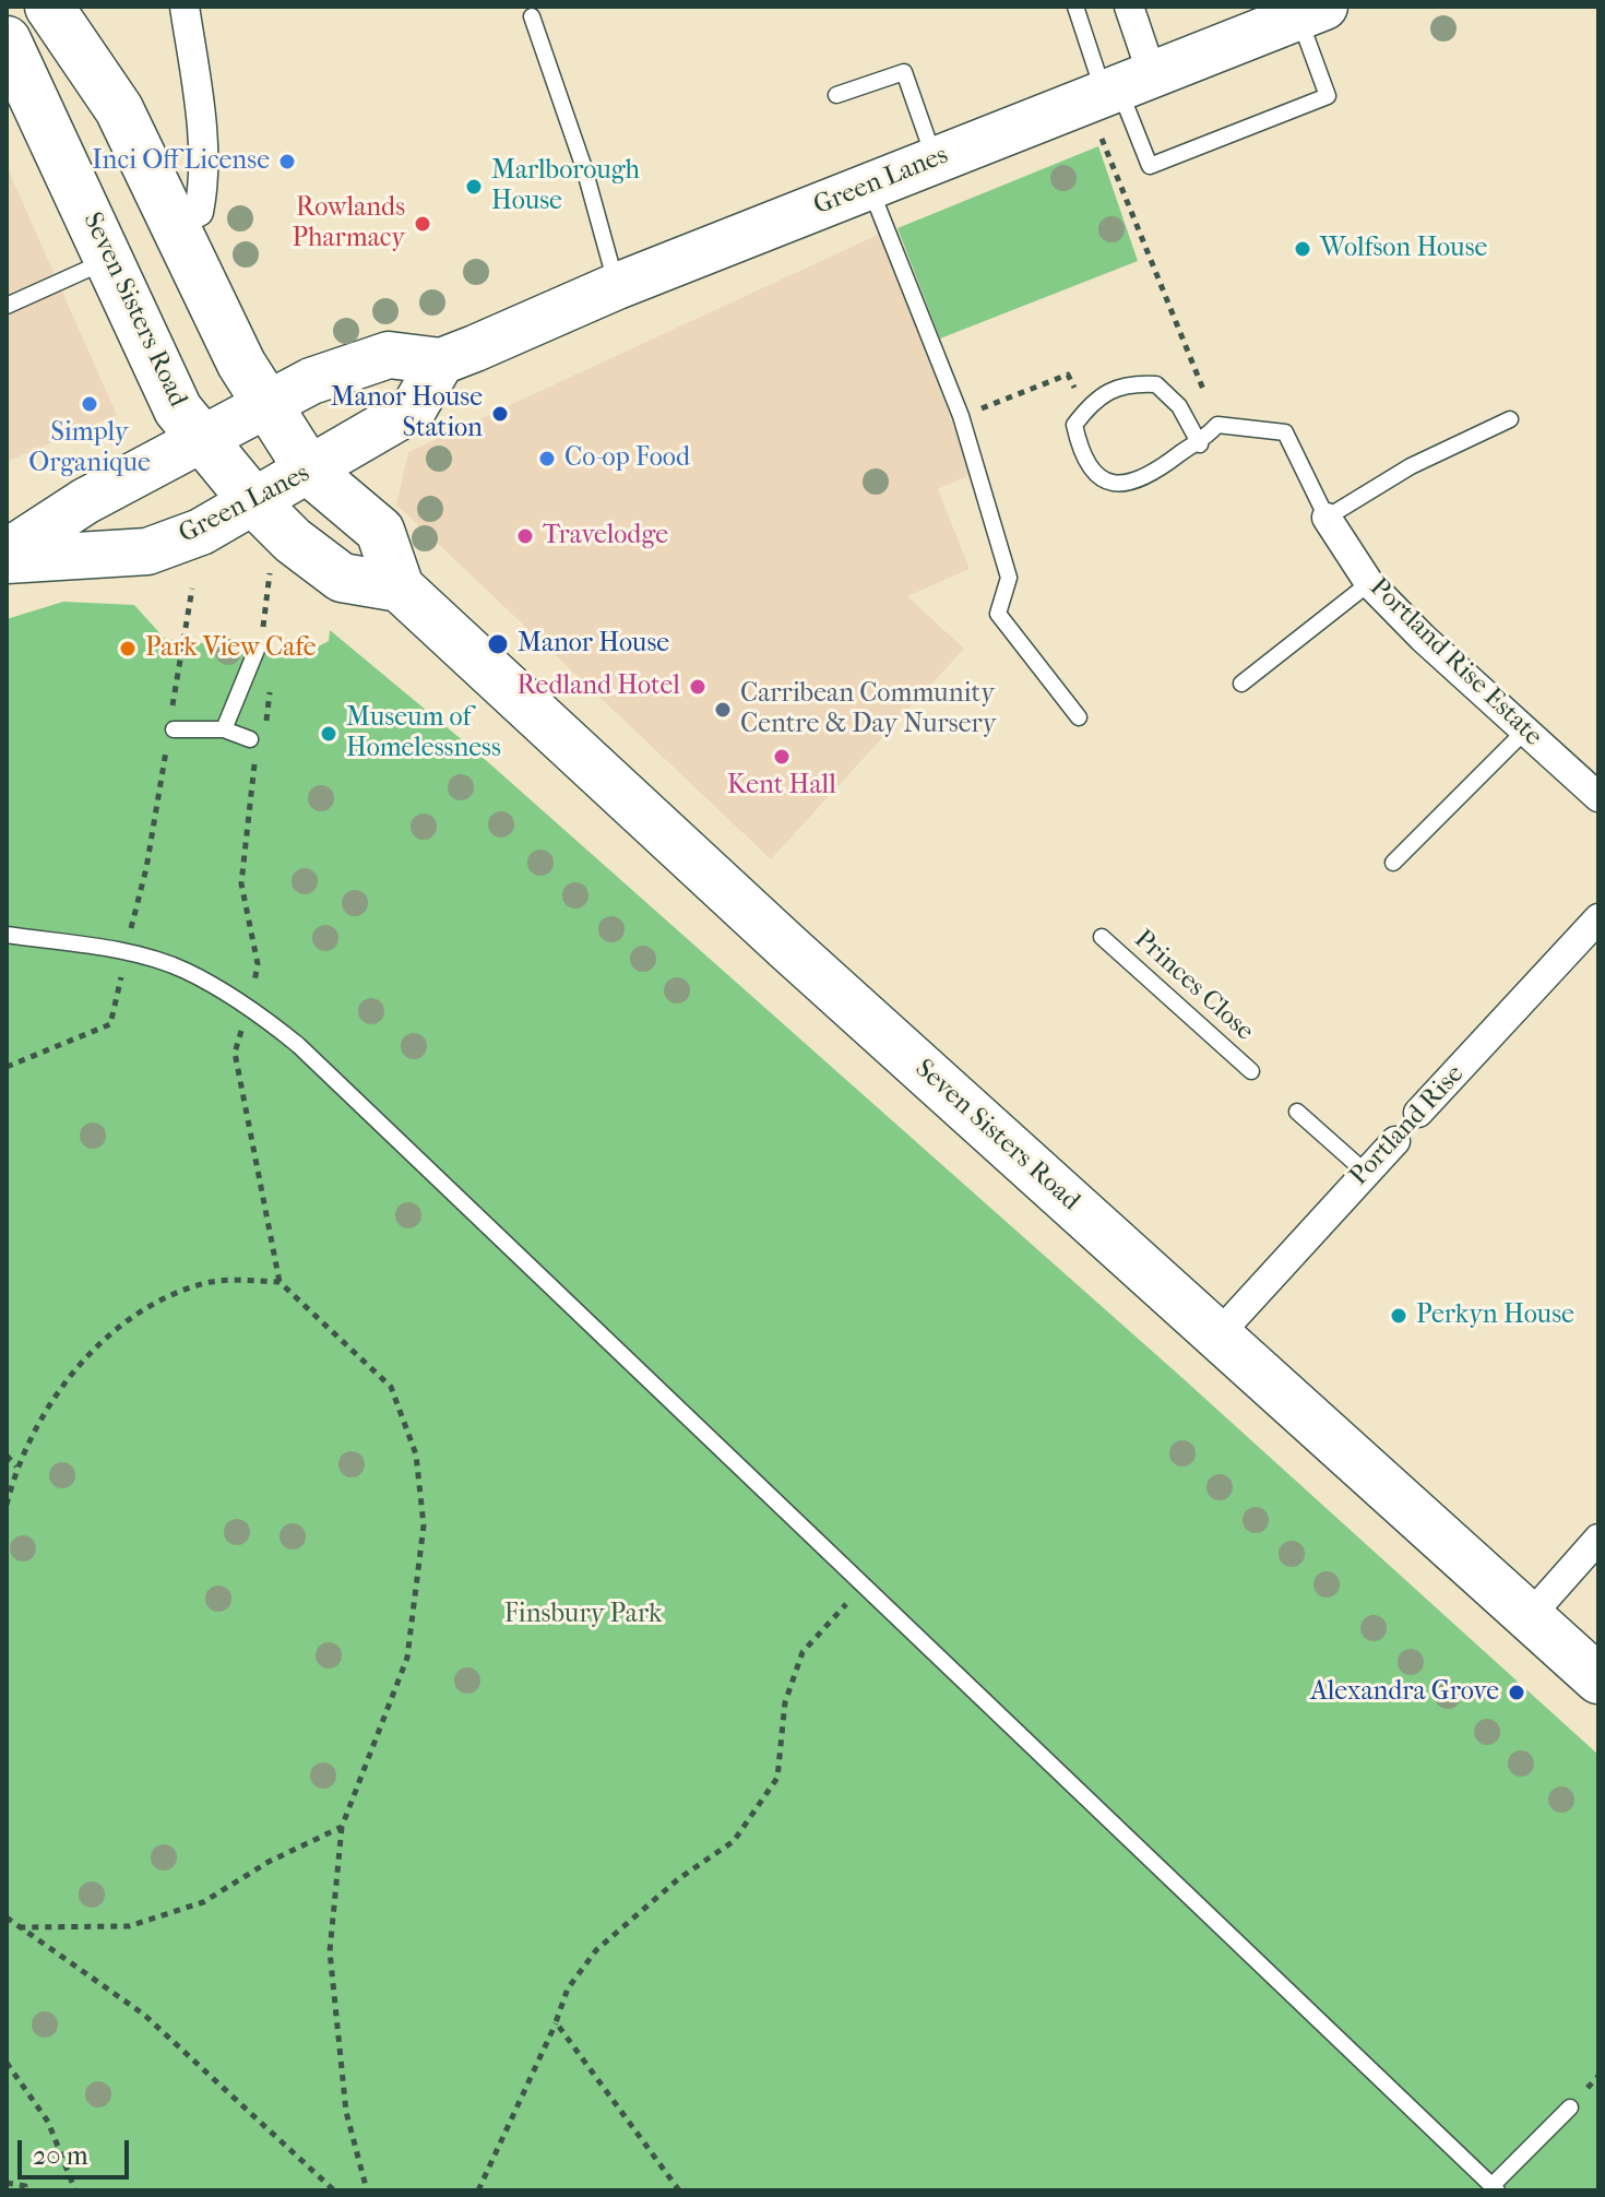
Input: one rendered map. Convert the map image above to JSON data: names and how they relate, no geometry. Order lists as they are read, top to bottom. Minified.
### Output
{"streets":{"highway":["Seven Sisters Road"],"main road":["Green Lanes"],"street":["Portland Rise Estate","Portland Rise"],"lane":["Princes Close"]},"crossings":[["Green Lanes","Seven Sisters Road"],["Seven Sisters Road","Portland Rise"]],"parks":["Finsbury Park"],"places":["Inci Off License","Marlborough House","Rowlands Pharmacy","Wolfson House","Simply Organique","Manor House Station","Co-op Food","Travelodge","Manor House","Park View Cafe","Redland Hotel","Carribean Community Centre & Day Nursery","Museum of Homelessness","Kent Hall","Perkyn House","Alexandra Grove"],"scale_bar":"20 m"}
